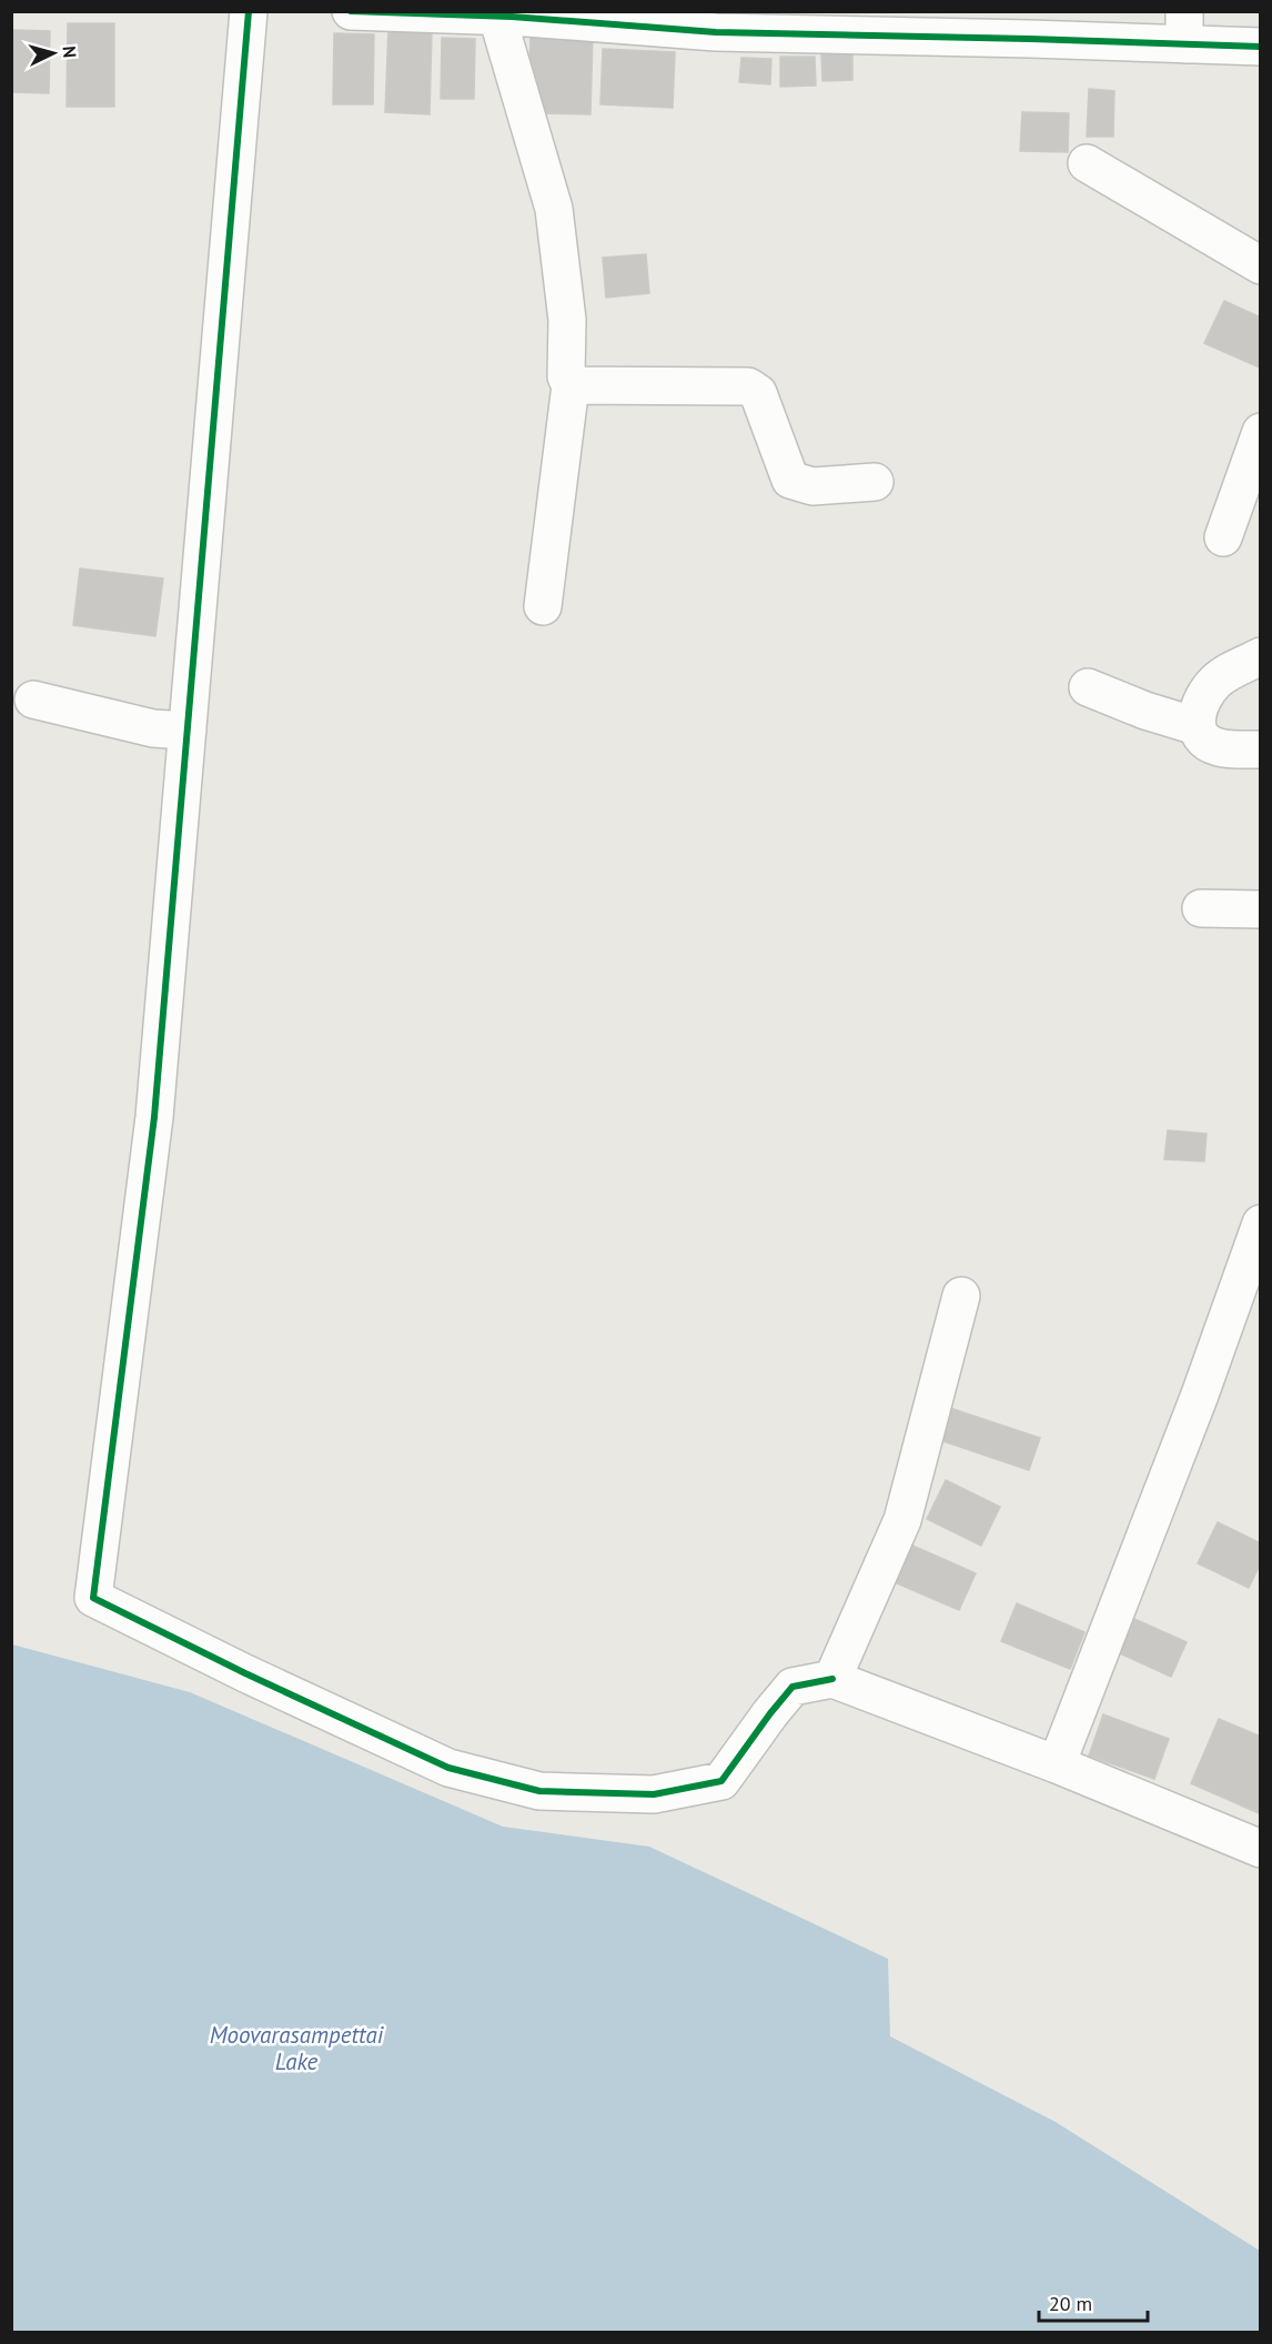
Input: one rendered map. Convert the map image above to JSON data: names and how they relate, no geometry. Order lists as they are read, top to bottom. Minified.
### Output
{"water":["Moovarasampettai Lake"],"scale_bar":"20 m","north":"right"}
